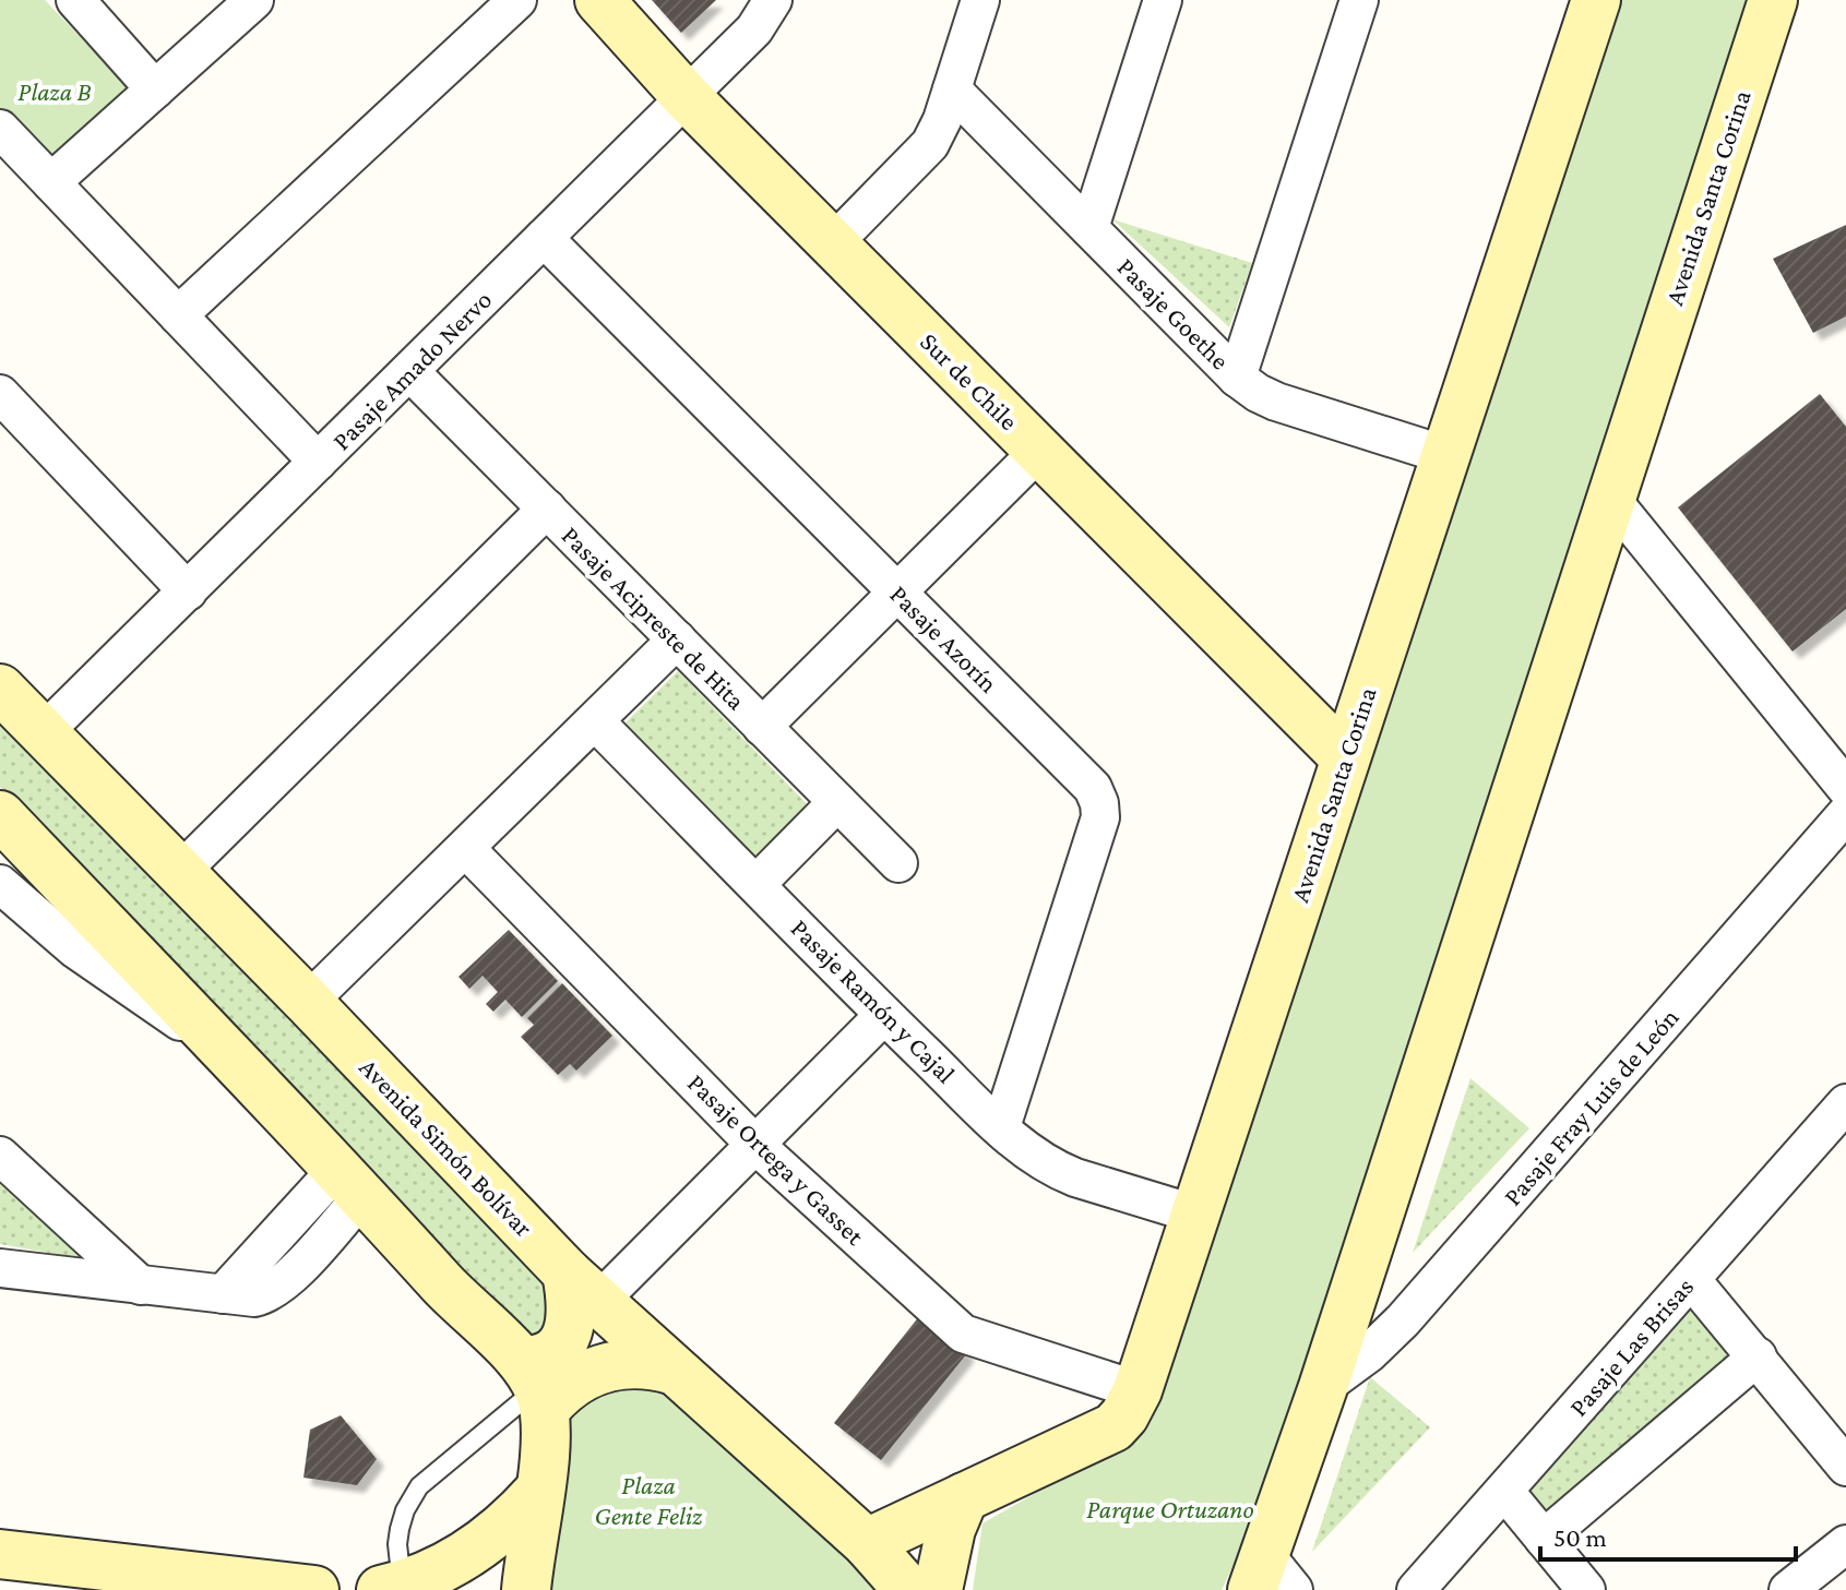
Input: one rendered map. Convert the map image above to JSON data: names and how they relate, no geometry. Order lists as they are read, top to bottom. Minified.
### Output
{"streets":{"main road":["Avenida Santa Corina","Sur de Chile","Avenida Simón Bolívar"],"street":["Pasaje Goethe","Pasaje Amado Nervo","Pasaje Acipreste de Hita","Pasaje Azorín","Pasaje Ramón y Cajal","Pasaje Fray Luis de León","Pasaje Ortega y Gasset","Pasaje Las Brisas"]},"crossings":[["Avenida Santa Corina","Pasaje Goethe"],["Avenida Santa Corina","Sur de Chile"],["Avenida Santa Corina","Pasaje Ramón y Cajal"],["Avenida Santa Corina","Pasaje Fray Luis de León"],["Avenida Santa Corina","Avenida Simón Bolívar"],["Avenida Santa Corina","Pasaje Ortega y Gasset"],["Pasaje Amado Nervo","Sur de Chile"],["Pasaje Amado Nervo","Pasaje Acipreste de Hita"],["Pasaje Amado Nervo","Pasaje Azorín"],["Pasaje Amado Nervo","Avenida Simón Bolívar"],["Pasaje Azorín","Pasaje Ramón y Cajal"]],"parks":["Plaza B","Plaza Gente Feliz","Parque Ortuzano"],"scale_bar":"50 m"}
